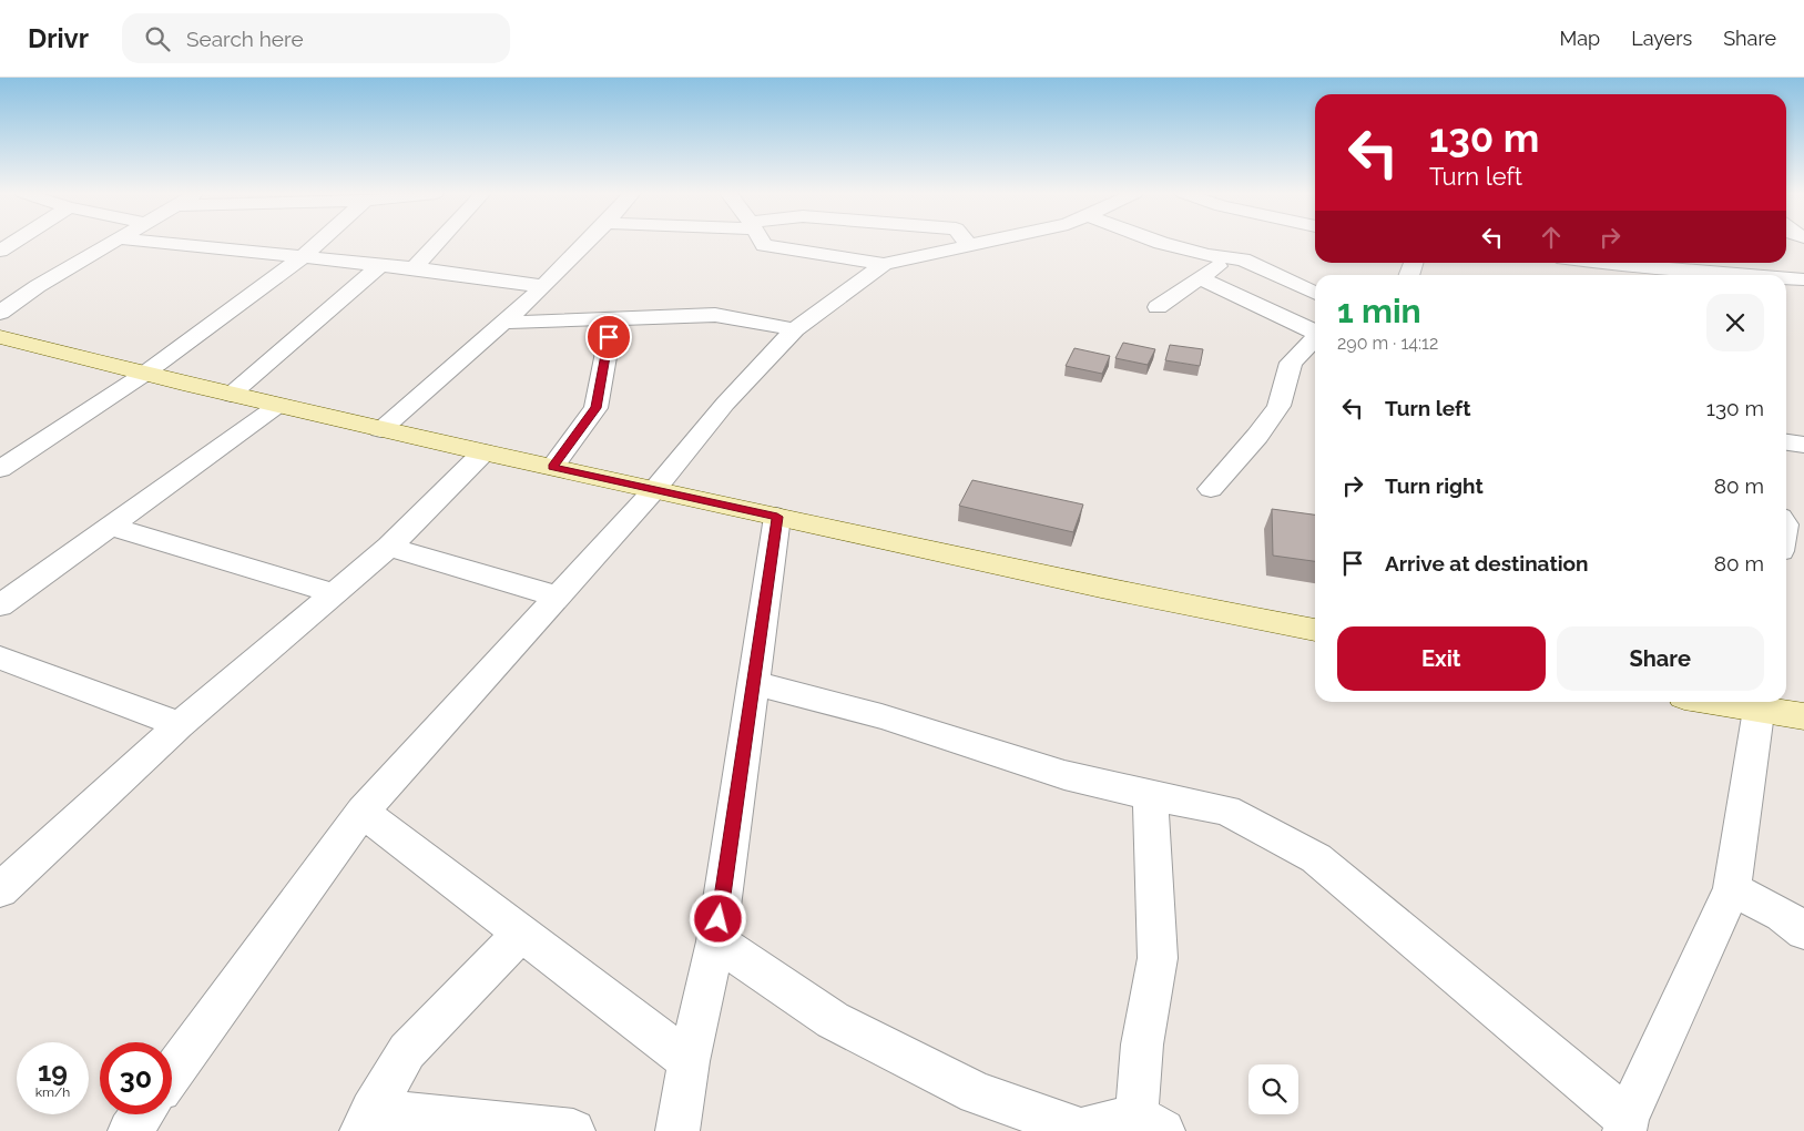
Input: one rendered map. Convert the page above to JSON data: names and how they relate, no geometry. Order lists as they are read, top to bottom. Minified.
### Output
{"page":{"header":"Drivr","search":"Search here","nav":["Map","Layers","Share"],"turn":["130 m","Turn left"],"heading":["1 min","290 m · 14:12"],"list":[{"name":"Turn left","value":"130 m"},{"name":"Turn right","value":"80 m"},{"name":"Arrive at destination","value":"80 m"}],"buttons":["Exit","Share"],"speed":"19 km/h","limit":"30"}}
